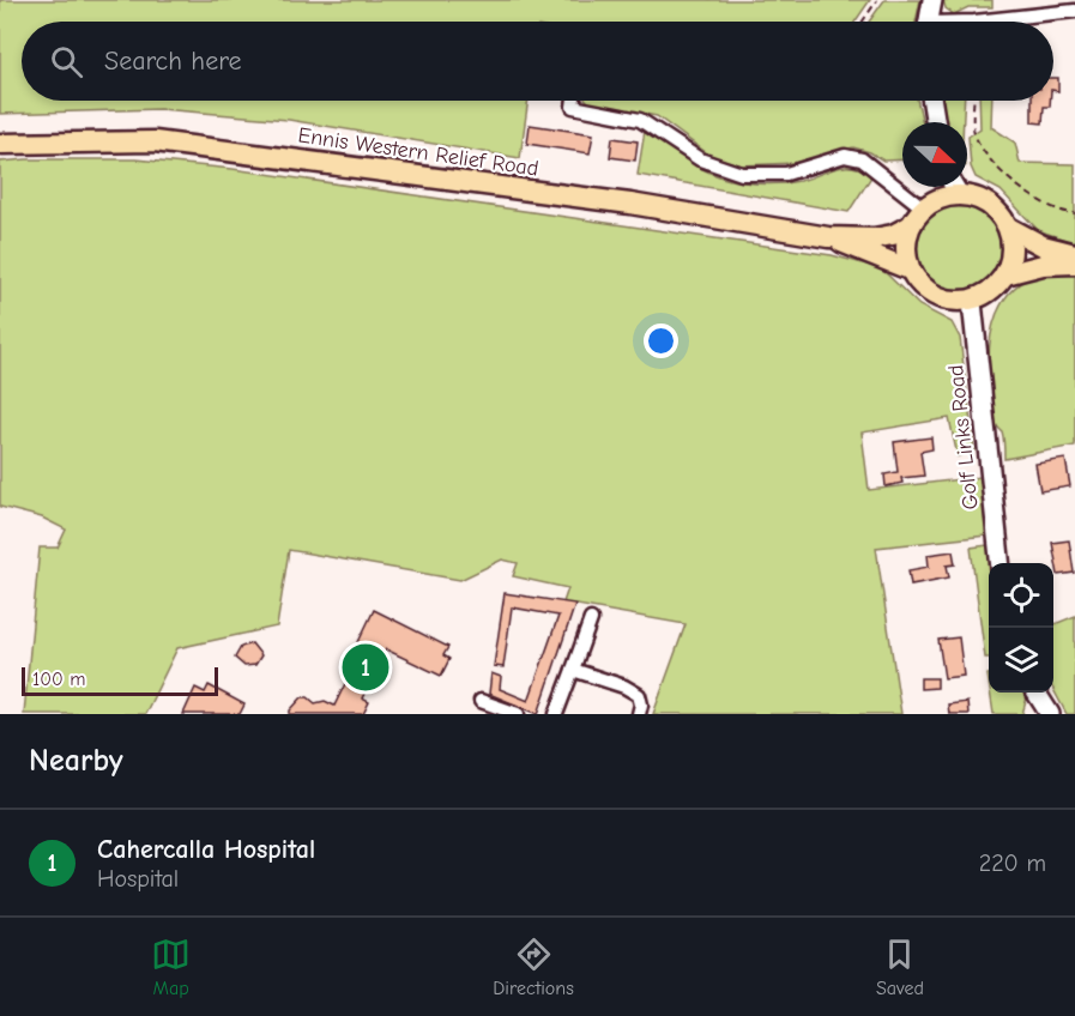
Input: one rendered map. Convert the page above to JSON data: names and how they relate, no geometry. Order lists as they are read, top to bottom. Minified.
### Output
{"streets":{"main road":["Ennis Western Relief Road","Golf Links Road"]},"crossings":[["Ennis Western Relief Road","Golf Links Road"]],"scale_bar":"100 m","north":"right","page":{"search":"Search here","pins":"1","scale":"100 m","heading":"Nearby","list":[{"mark":"1","name":"Cahercalla Hospital","note":"Hospital","value":"220 m"}],"nav":["Map","Directions","Saved"]}}
